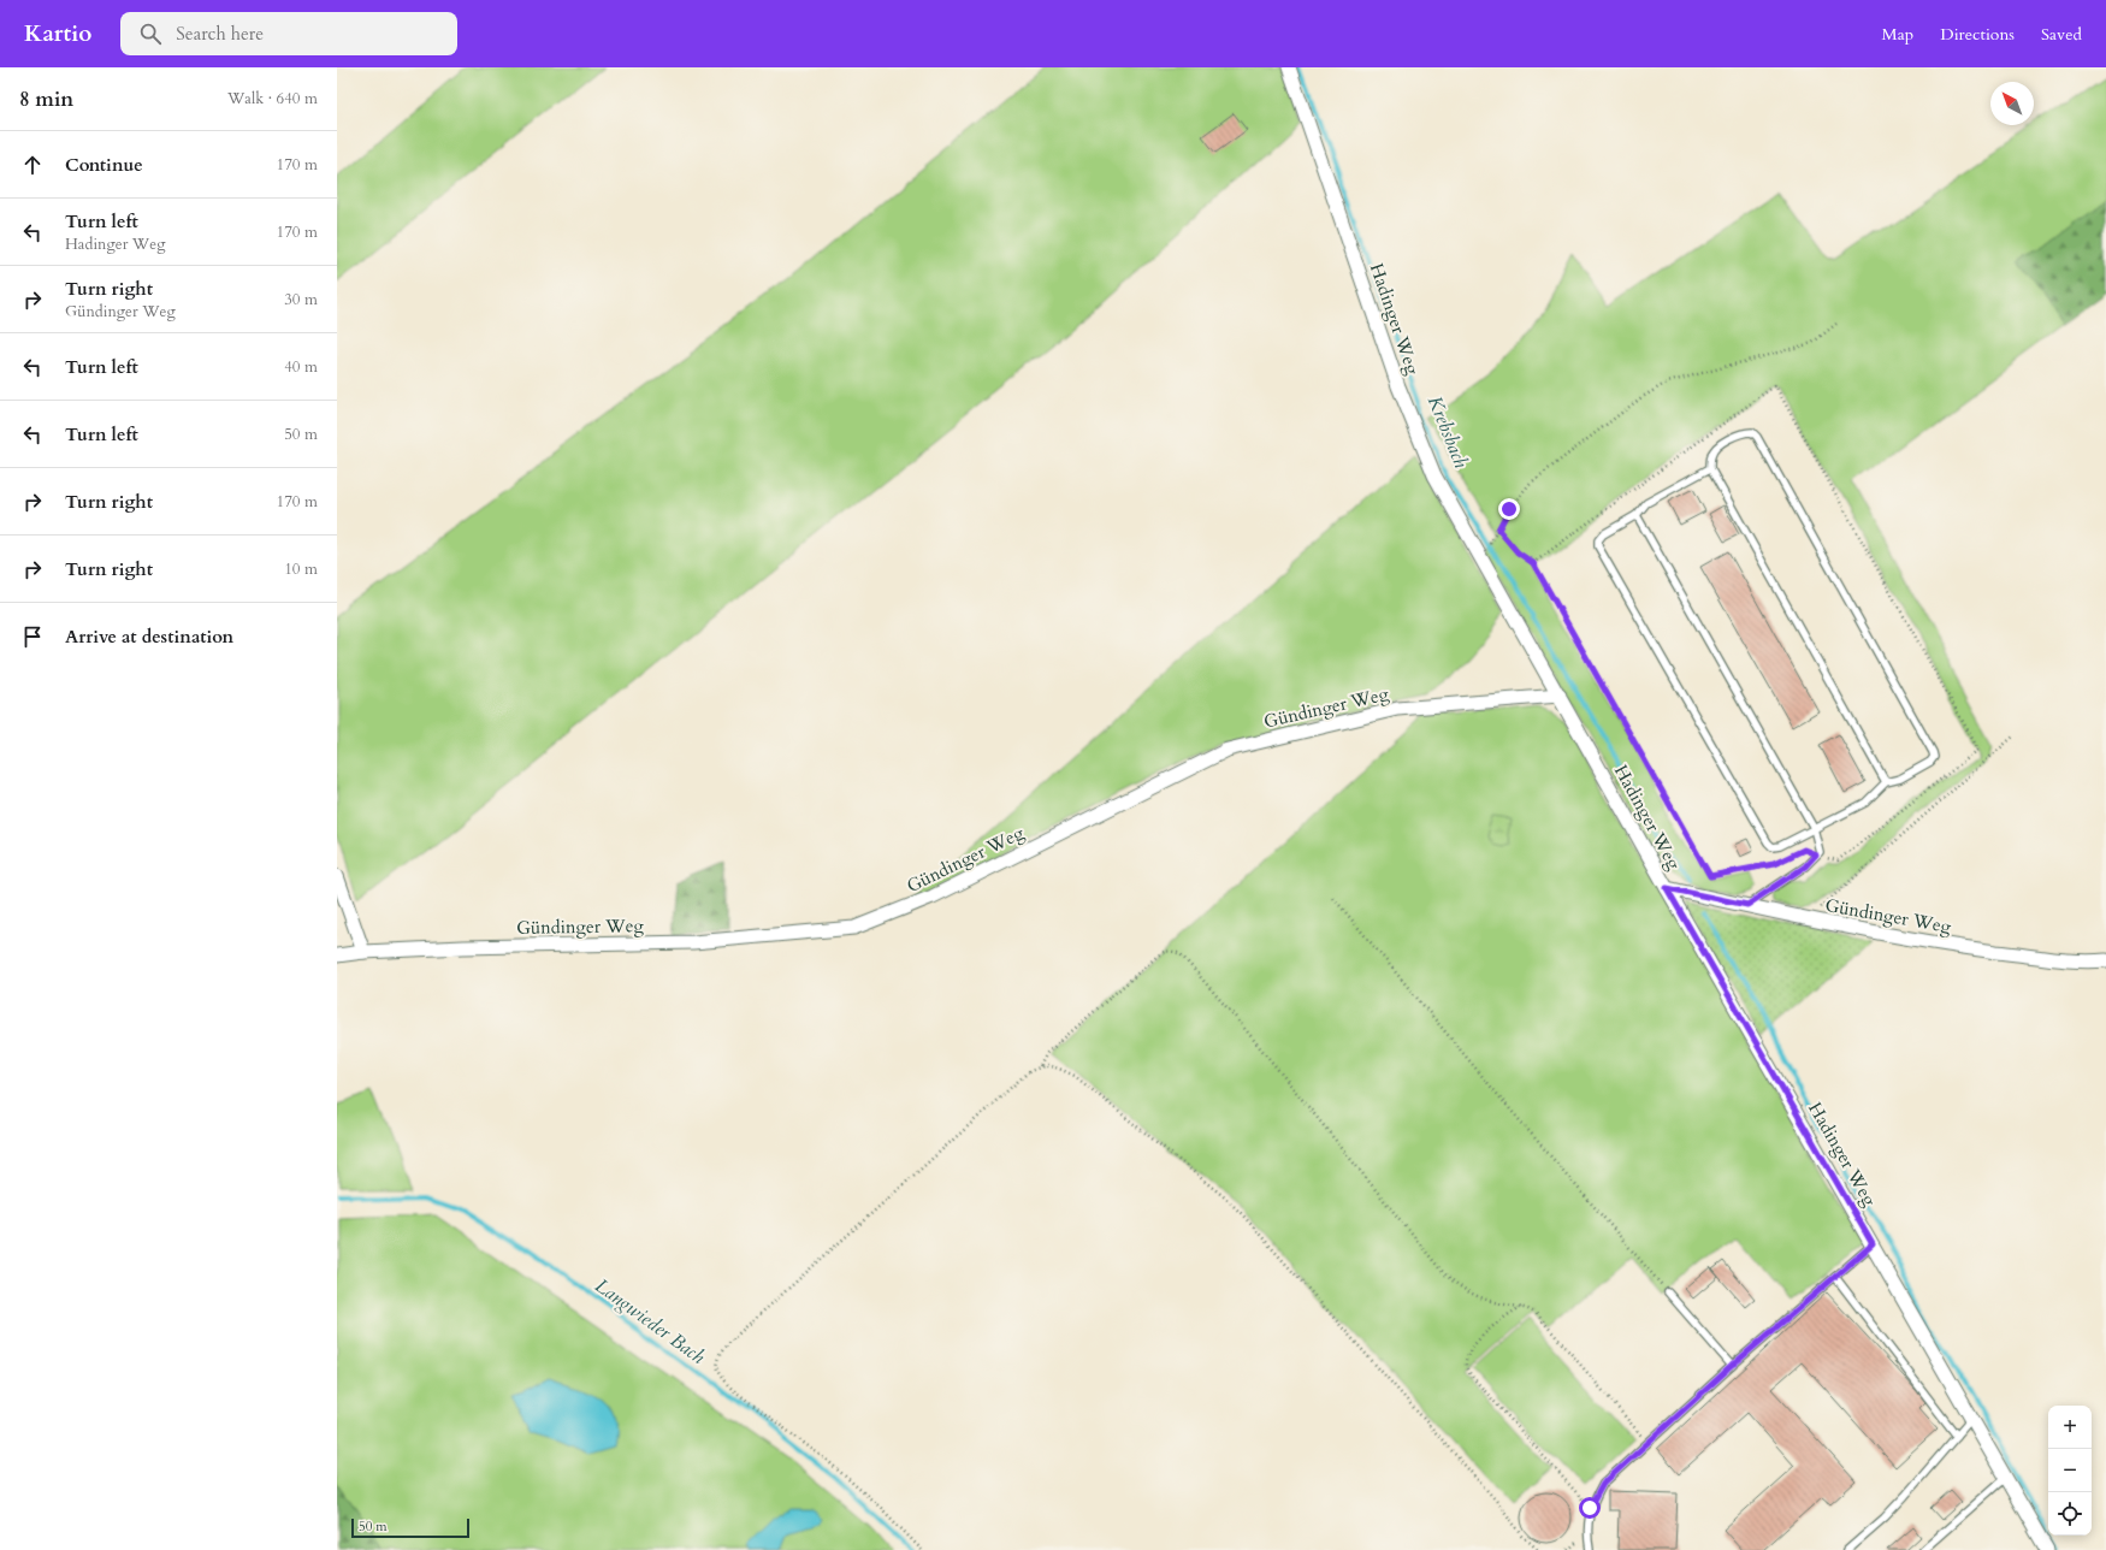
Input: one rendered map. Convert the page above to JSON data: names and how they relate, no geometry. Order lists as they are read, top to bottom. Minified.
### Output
{"streets":{"street":["Hadinger Weg","Gündinger Weg"]},"crossings":[["Hadinger Weg","Gündinger Weg"]],"water":["Krebsbach","Langwieder Bach"],"scale_bar":"50 m","north":"top left","page":{"header":"Kartio","search":"Search here","nav":["Map","Directions","Saved"],"heading":["8 min","Walk · 640 m"],"list":[["Continue","170 m"],["Turn left","Hadinger Weg","170 m"],["Turn right","Gündinger Weg","30 m"],["Turn left","40 m"],["Turn left","50 m"],["Turn right","170 m"],["Turn right","10 m"],"Arrive at destination"],"map_buttons":["+","−"],"scale":"50 m"}}
